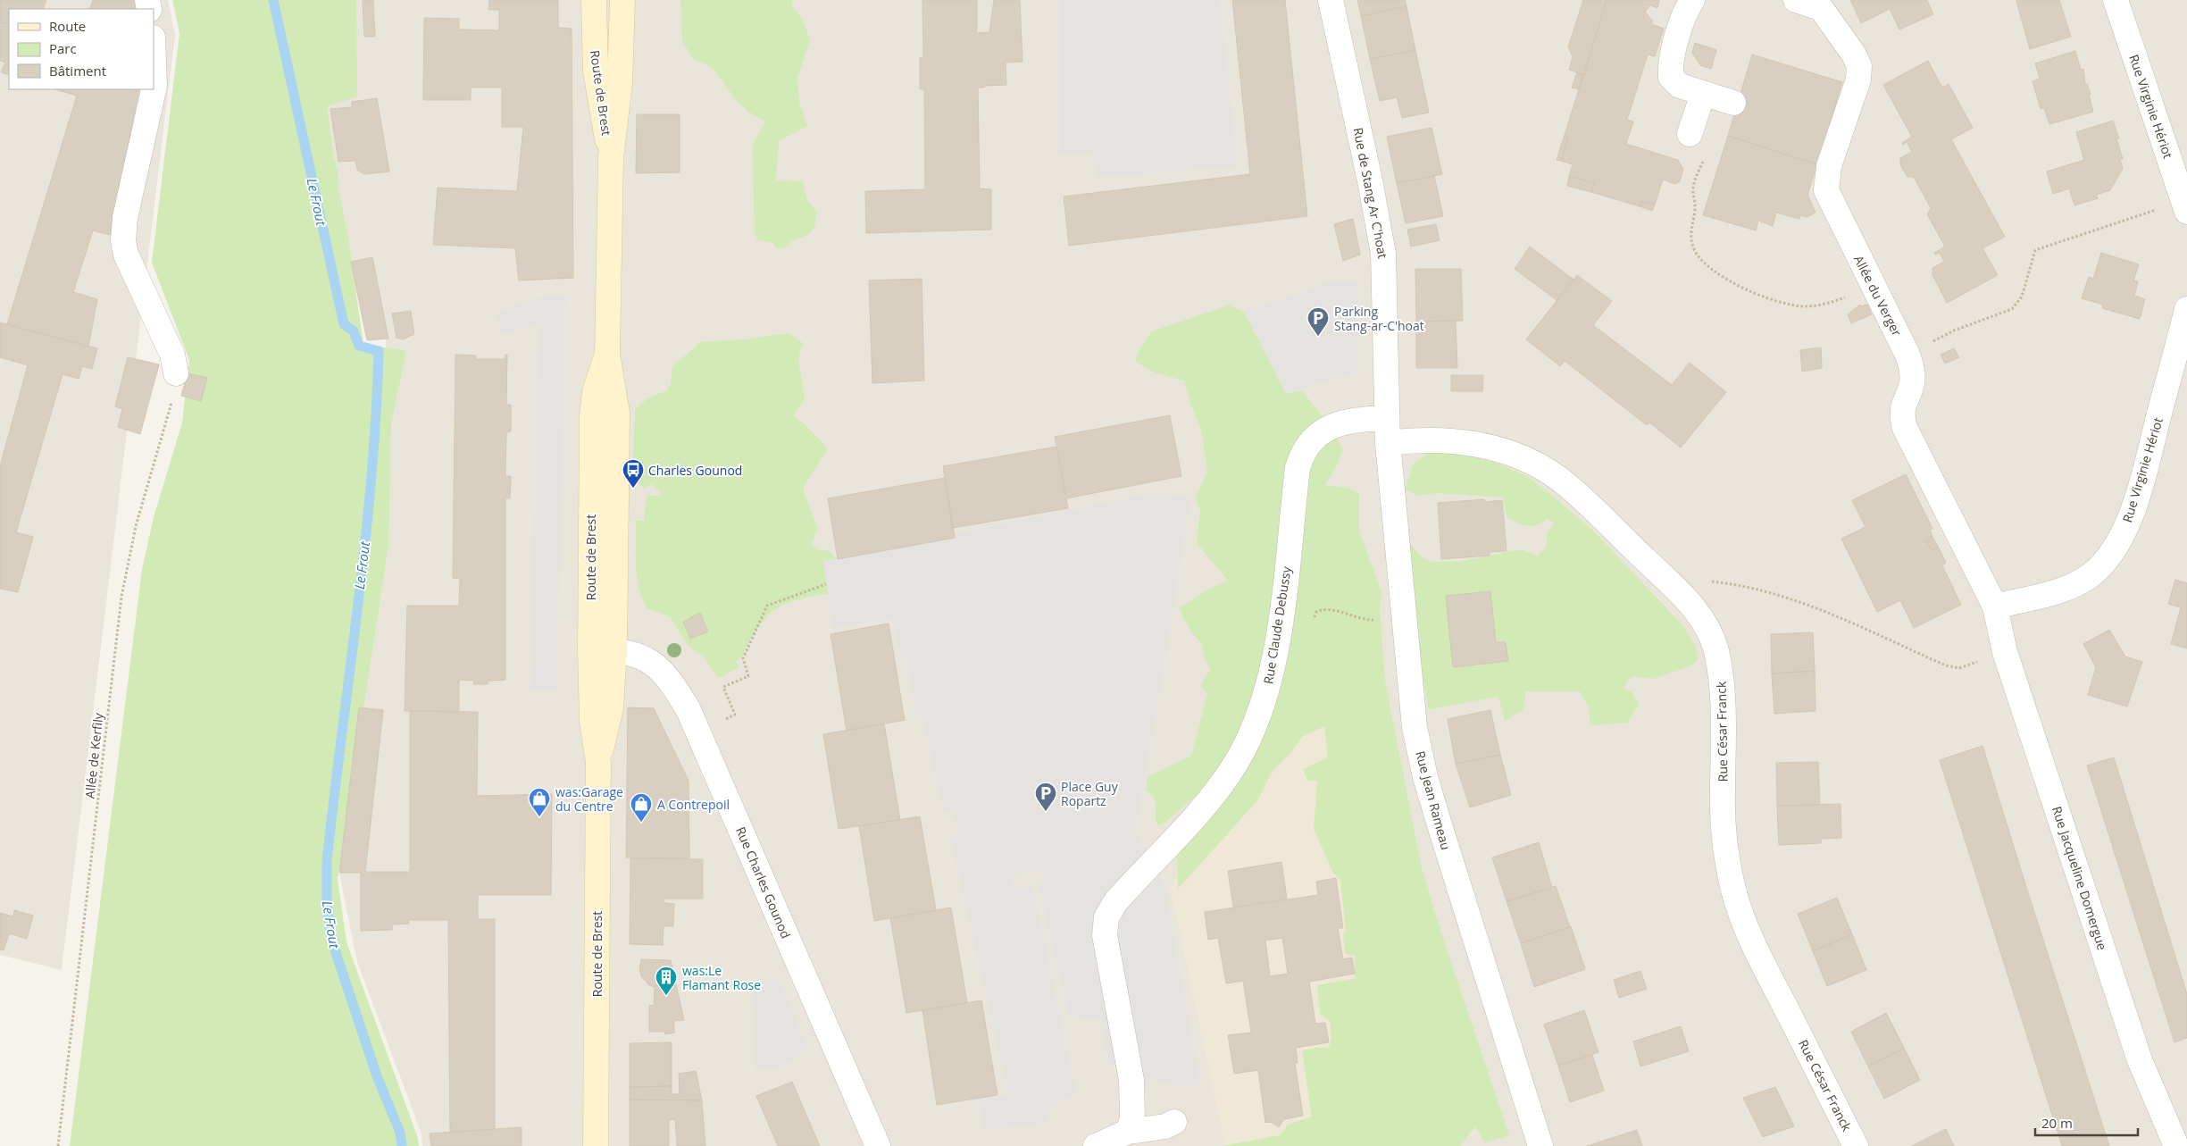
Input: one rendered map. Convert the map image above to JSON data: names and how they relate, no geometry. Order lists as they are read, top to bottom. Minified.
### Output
{"streets":{"main road":["Route de Brest"],"street":["Rue Virginie Hériot","Rue de Stang Ar C'hoat","Allée du Verger","Rue Claude Debussy","Rue César Franck","Rue Jean Rameau","Rue Jacqueline Domergue","Rue Charles Gounod"],"path":["Allée de Kerfily"]},"crossings":[["Route de Brest","Rue Charles Gounod"],["Rue Virginie Hériot","Allée du Verger"],["Rue Virginie Hériot","Rue Jacqueline Domergue"],["Rue de Stang Ar C'hoat","Rue Claude Debussy"],["Rue de Stang Ar C'hoat","Rue César Franck"],["Rue de Stang Ar C'hoat","Rue Jean Rameau"],["Allée du Verger","Rue Jacqueline Domergue"],["Rue César Franck","Rue Jean Rameau"]],"water":["Le Frout"],"places":{"parking":["Parking Stang-ar-C'hoat","Place Guy Ropartz"],"bus stop":["Charles Gounod"],"shop":["was:Garage du Centre","A Contrepoil"],"building":["was:Le Flamant Rose"]},"legend":["Route","Parc","Bâtiment"],"scale_bar":"20 m"}
